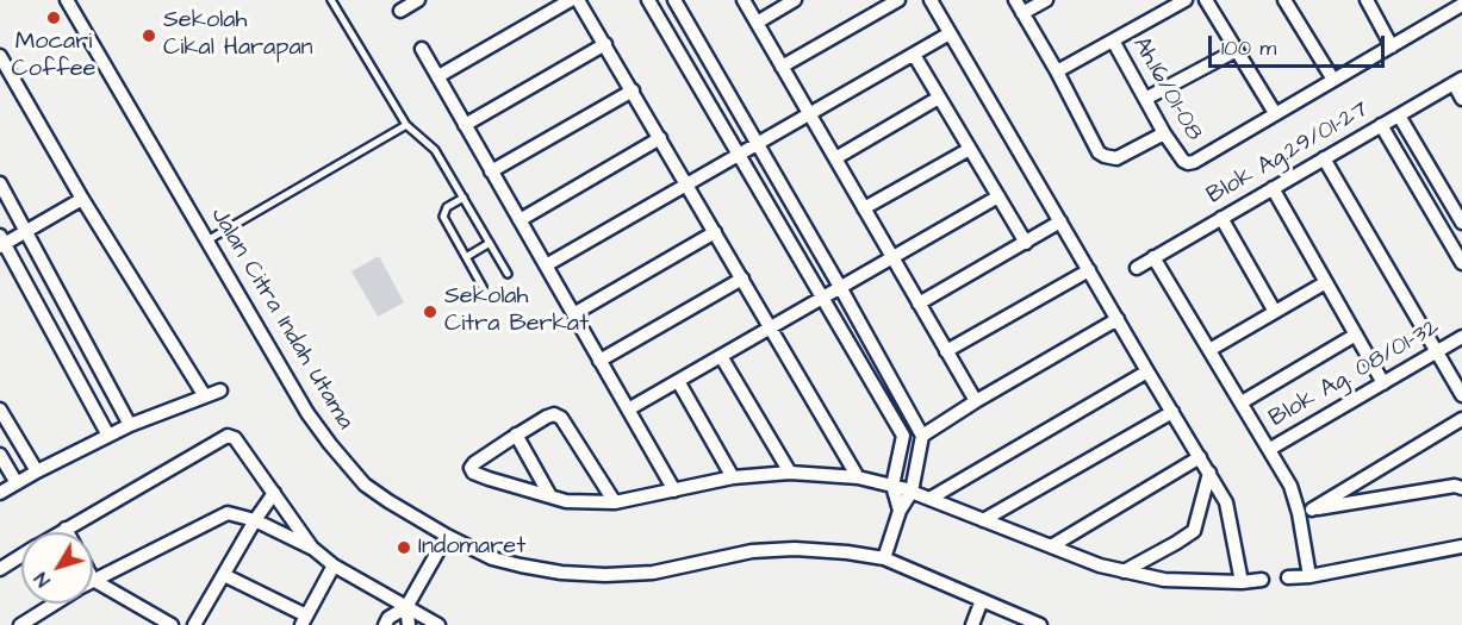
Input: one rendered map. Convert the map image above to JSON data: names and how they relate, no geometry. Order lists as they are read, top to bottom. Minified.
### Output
{"streets":{"street":["Ah.16/01-08","Blok Ag.29/01-27","Jalan Citra Indah Utama","Blok Ag. 08/01-32"]},"places":["Mocari Coffee","Sekolah Cikal Harapan","Sekolah Citra Berkat","Indomaret"],"scale_bar":"100 m","north":"bottom left"}
